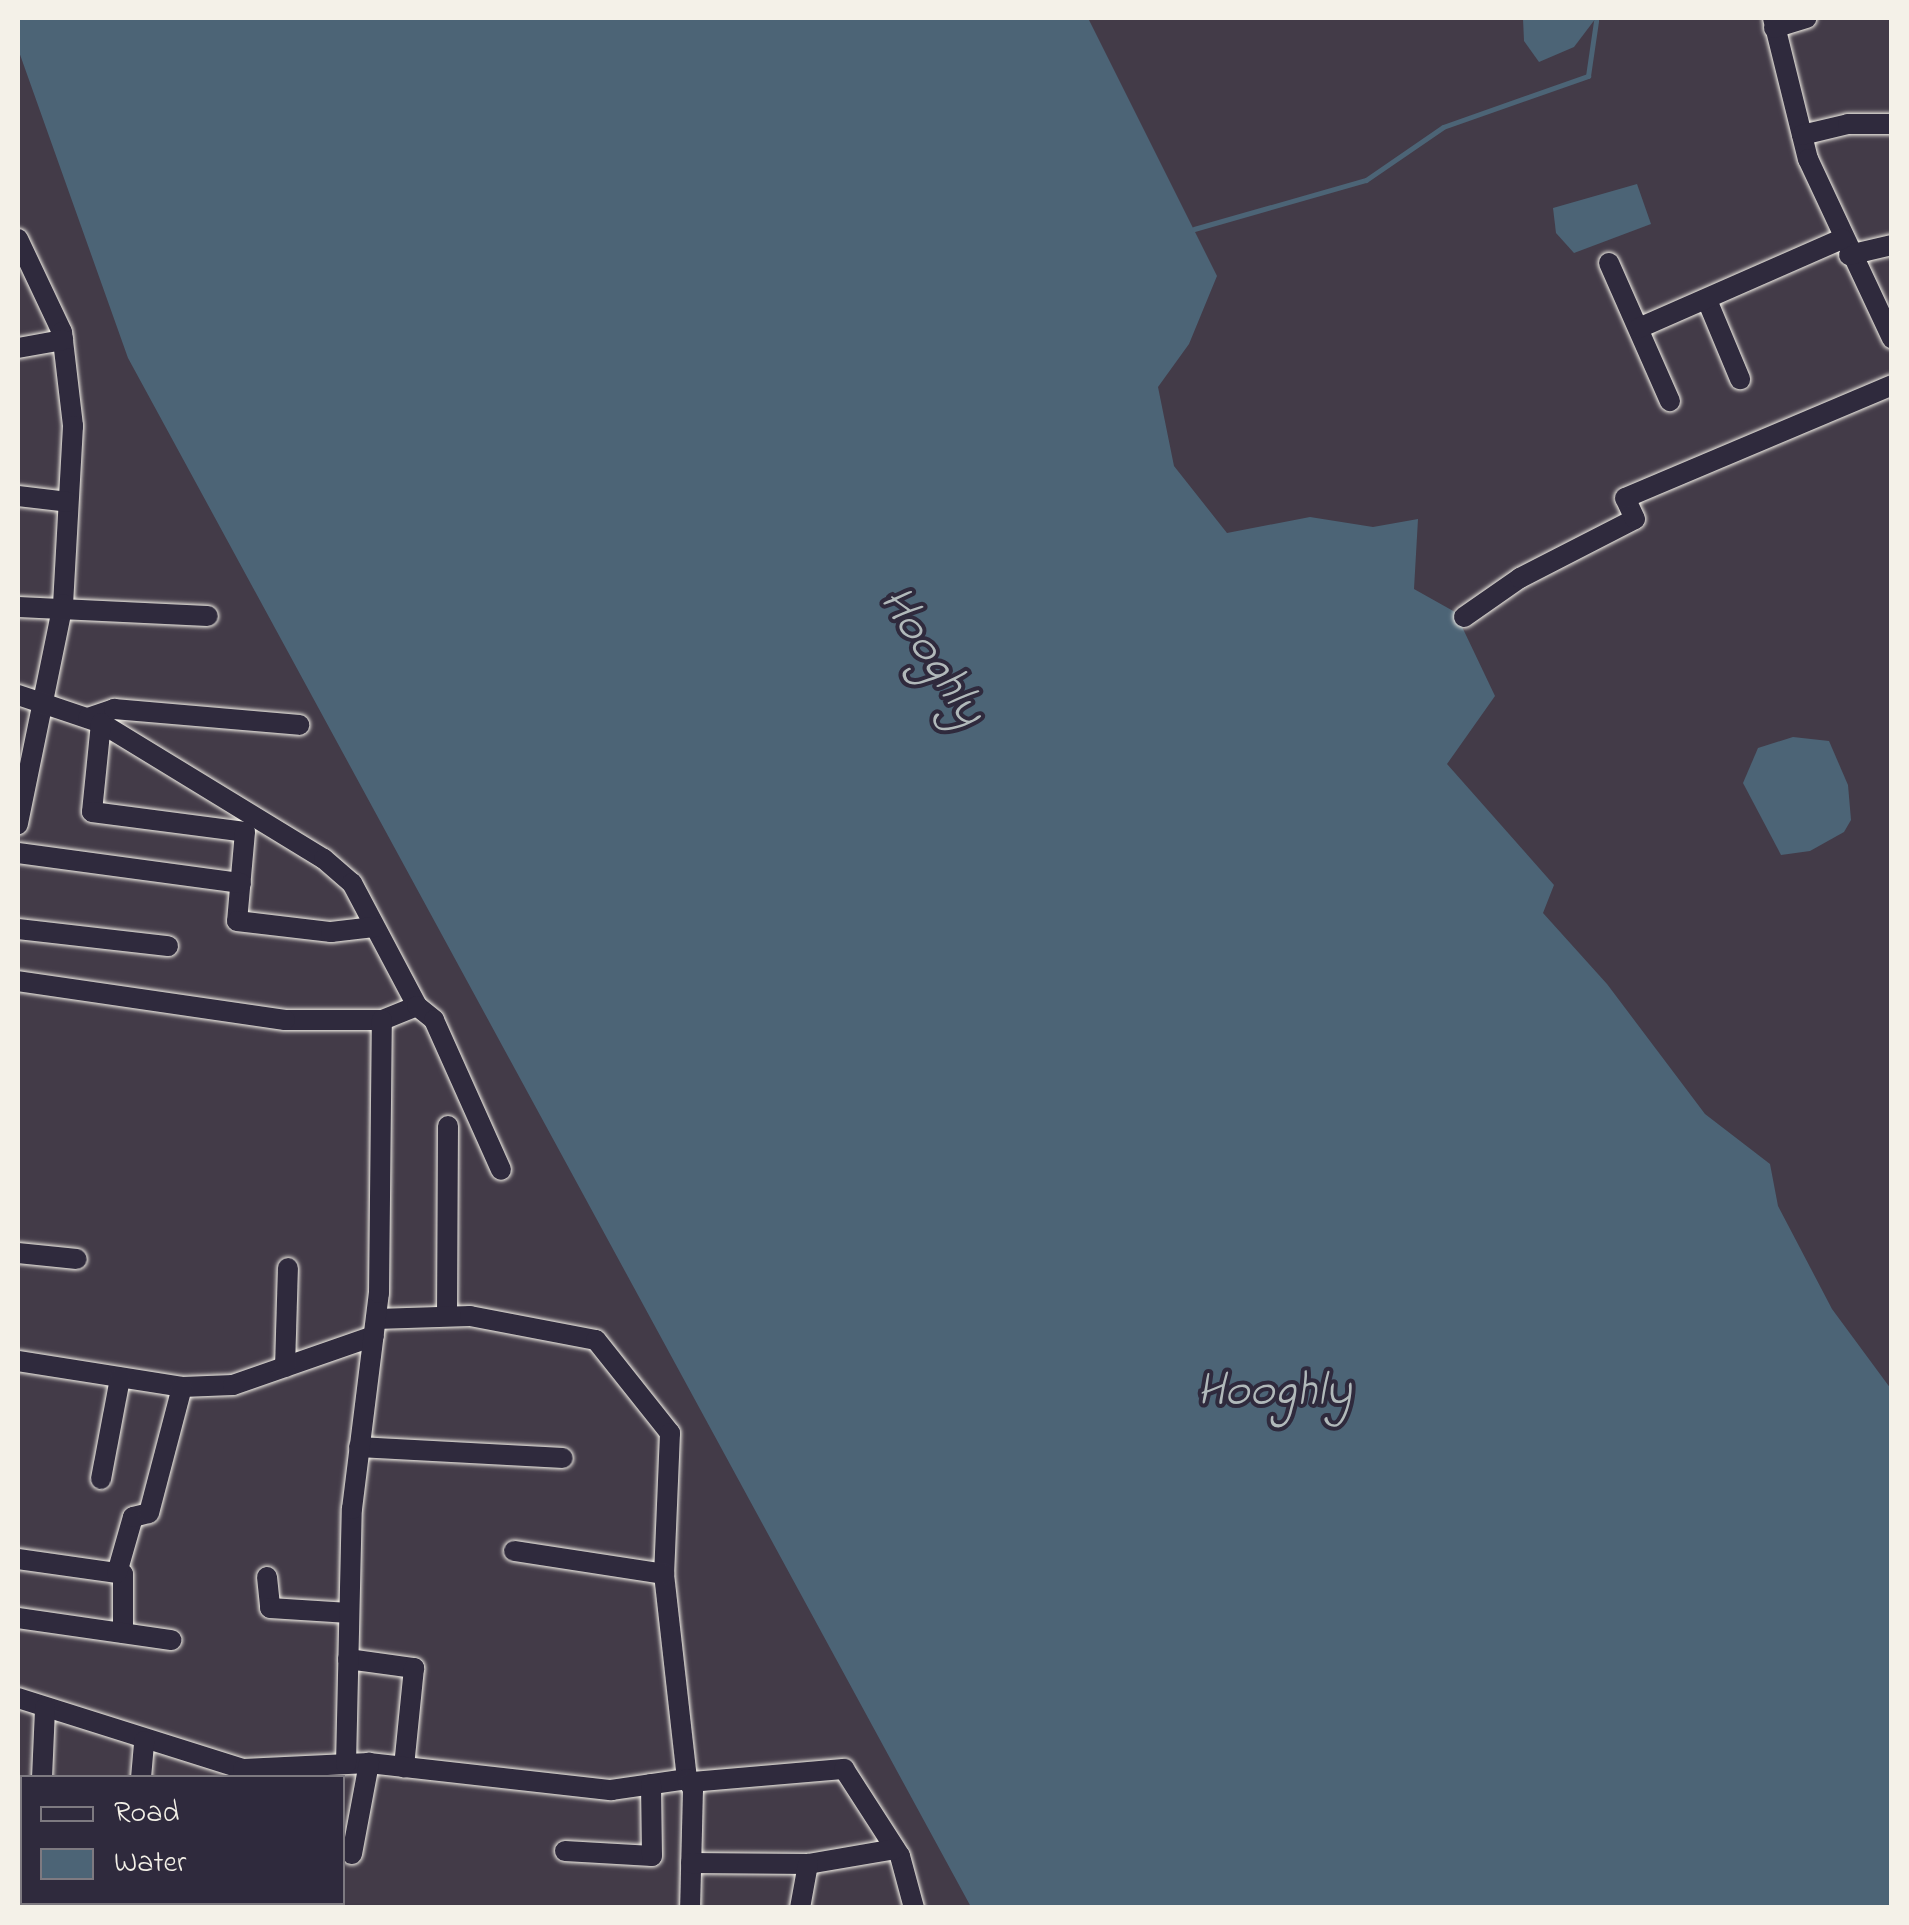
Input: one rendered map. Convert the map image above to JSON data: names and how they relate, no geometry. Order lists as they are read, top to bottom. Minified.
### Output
{"water":["Hooghly"],"legend":["Road","Water"]}
